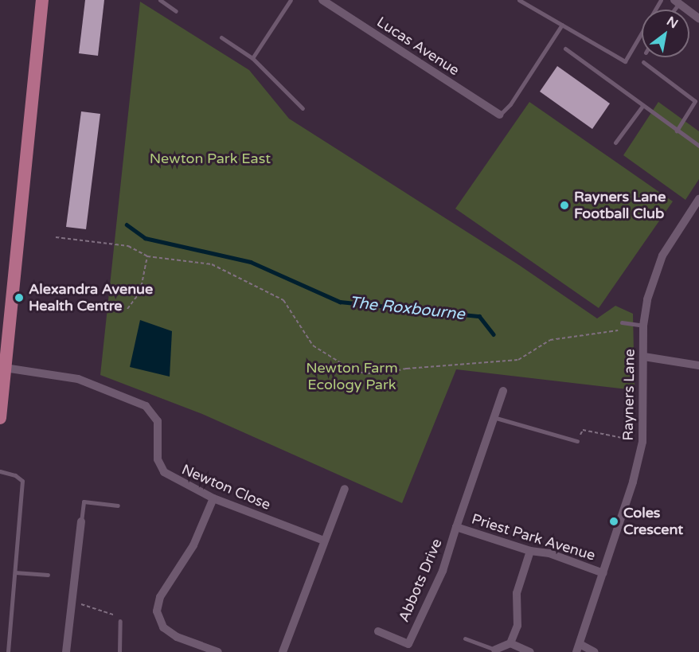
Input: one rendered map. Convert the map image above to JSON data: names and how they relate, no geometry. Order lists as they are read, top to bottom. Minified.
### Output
{"streets":{"street":["Lucas Avenue","Rayners Lane","Newton Close","Priest Park Avenue","Abbots Drive"]},"crossings":[["Rayners Lane","Priest Park Avenue"],["Priest Park Avenue","Abbots Drive"]],"water":["The Roxbourne"],"parks":["Newton Park East","Newton Farm Ecology Park"],"places":["Rayners Lane Football Club","Alexandra Avenue Health Centre","Coles Crescent"],"north":"top right"}
